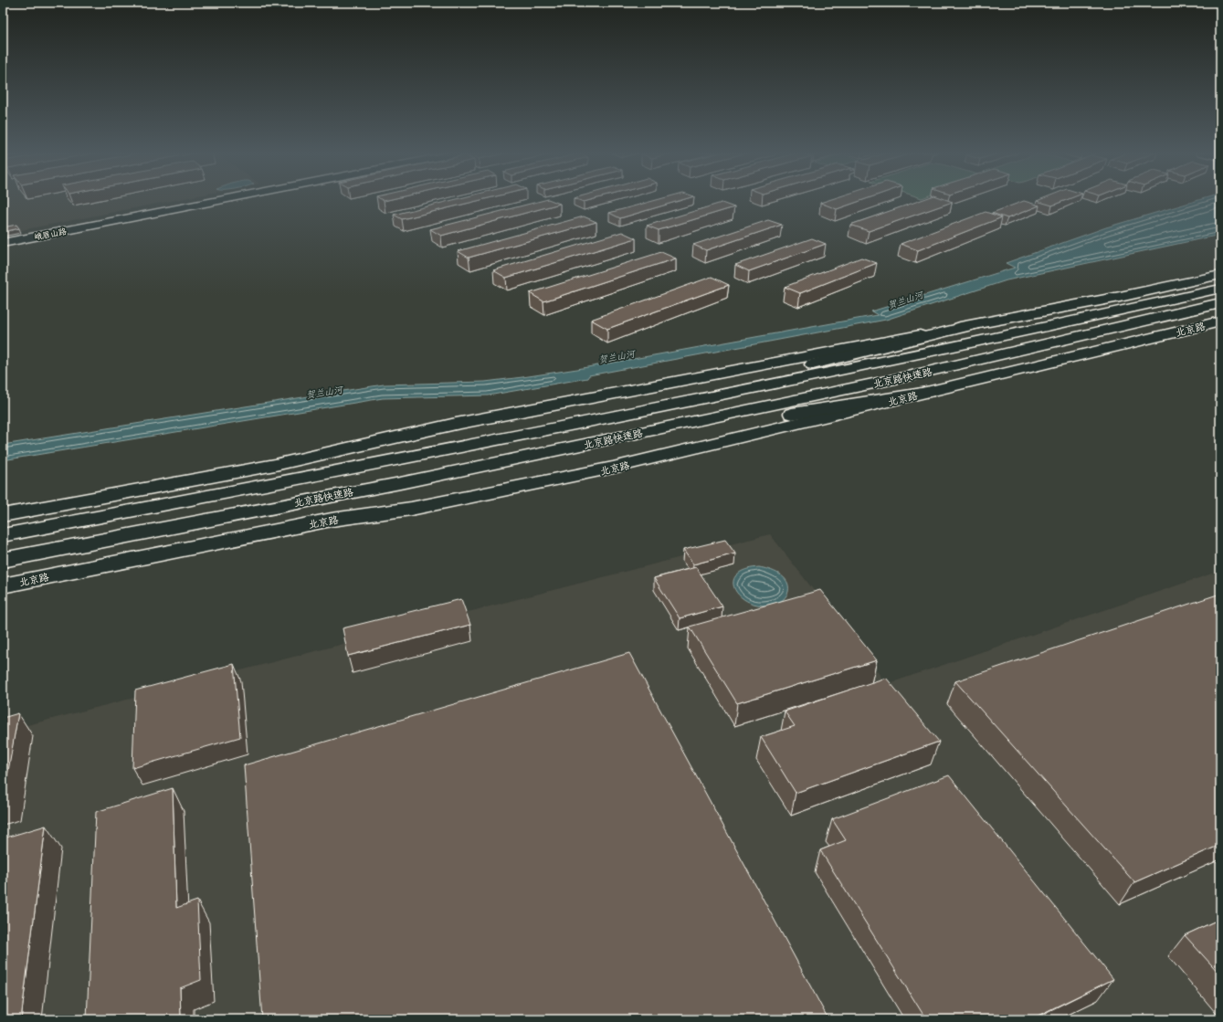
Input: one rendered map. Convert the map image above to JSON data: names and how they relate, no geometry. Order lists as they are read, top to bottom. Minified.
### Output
{"streets":{"main road":["峨眉山路","北京路","北京路快速路"]},"water":["贺兰山河"]}
